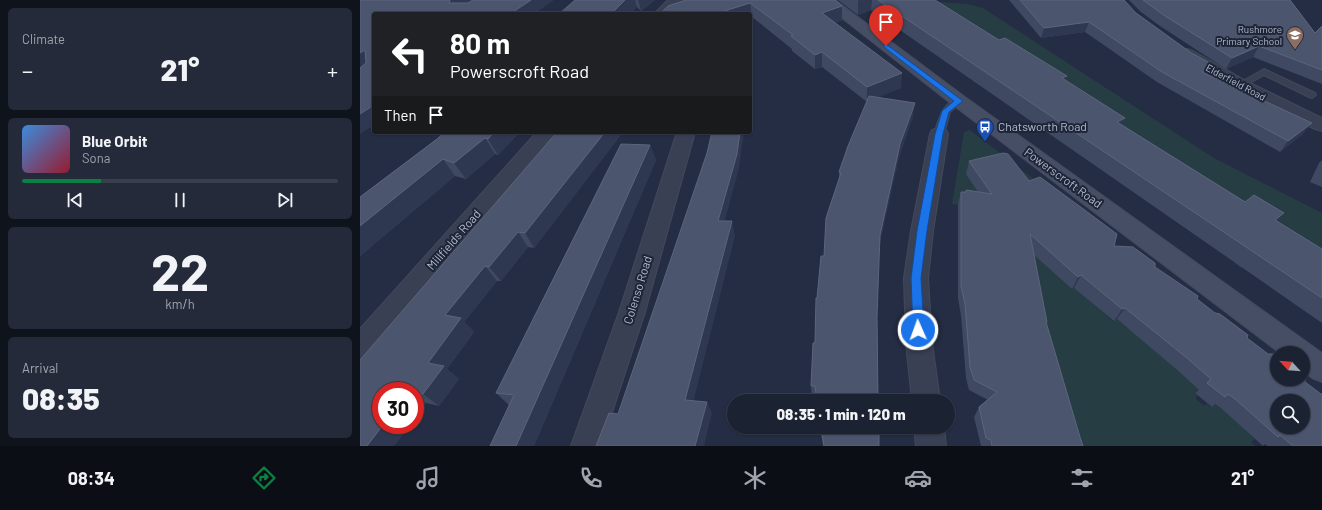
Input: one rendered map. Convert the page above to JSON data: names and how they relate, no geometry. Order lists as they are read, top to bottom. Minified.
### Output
{"streets":{"street":["Elderfield Road","Powerscroft Road","Millfields Road","Colenso Road"]},"places":{"school or university":["Rushmore Primary School"],"bus stop":["Chatsworth Road"]},"north":"top left","page":{"tile":["Climate",["22","km/h"],["Arrival","08:35"]],"turn":["80 m","Powerscroft Road"],"heat":["−","21°","+"],"then":"Then","song":["Blue Orbit","Sona"],"limit":"30","trip":"08:35 · 1 min · 120 m","tabs":["08:34","21°"]}}
